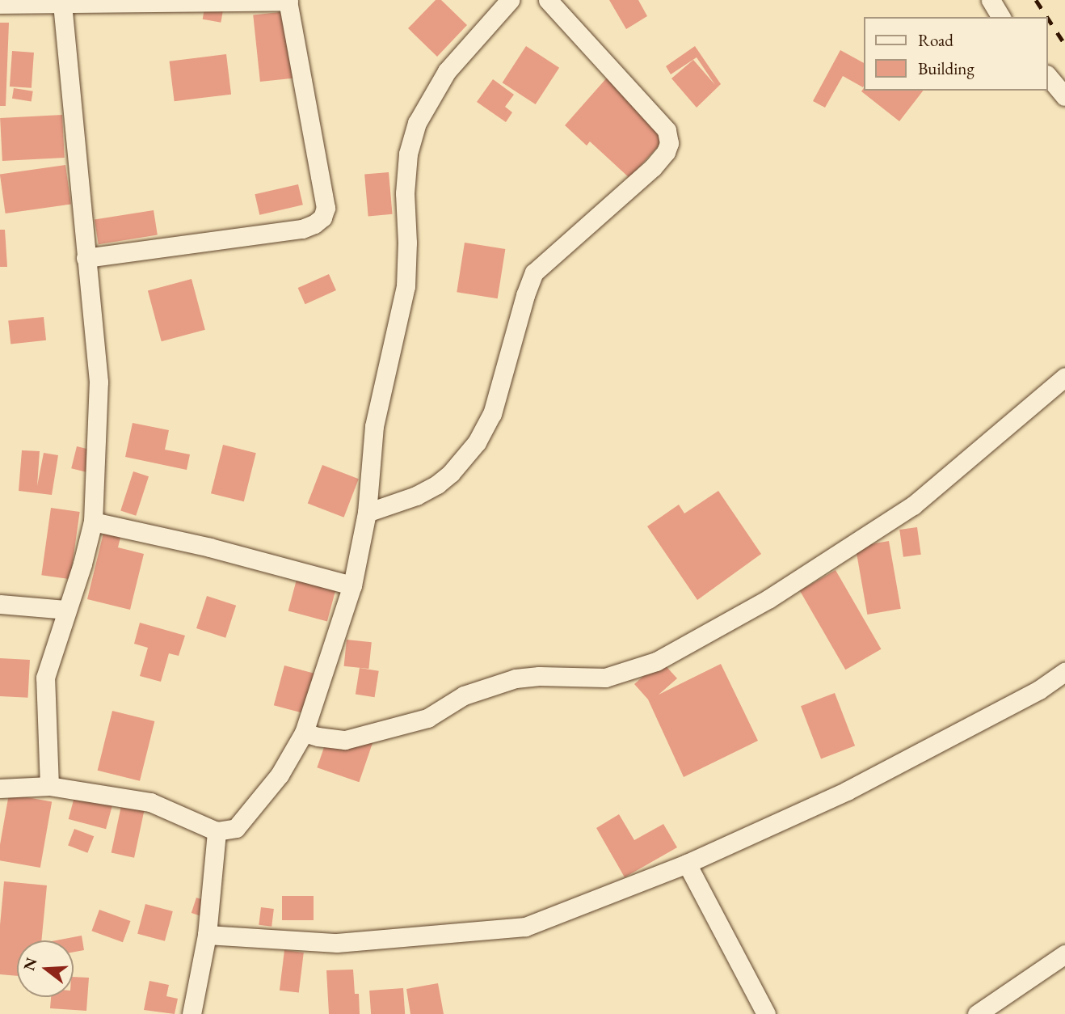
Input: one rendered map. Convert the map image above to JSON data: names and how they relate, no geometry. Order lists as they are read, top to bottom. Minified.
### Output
{"legend":["Road","Building"],"north":"left"}
